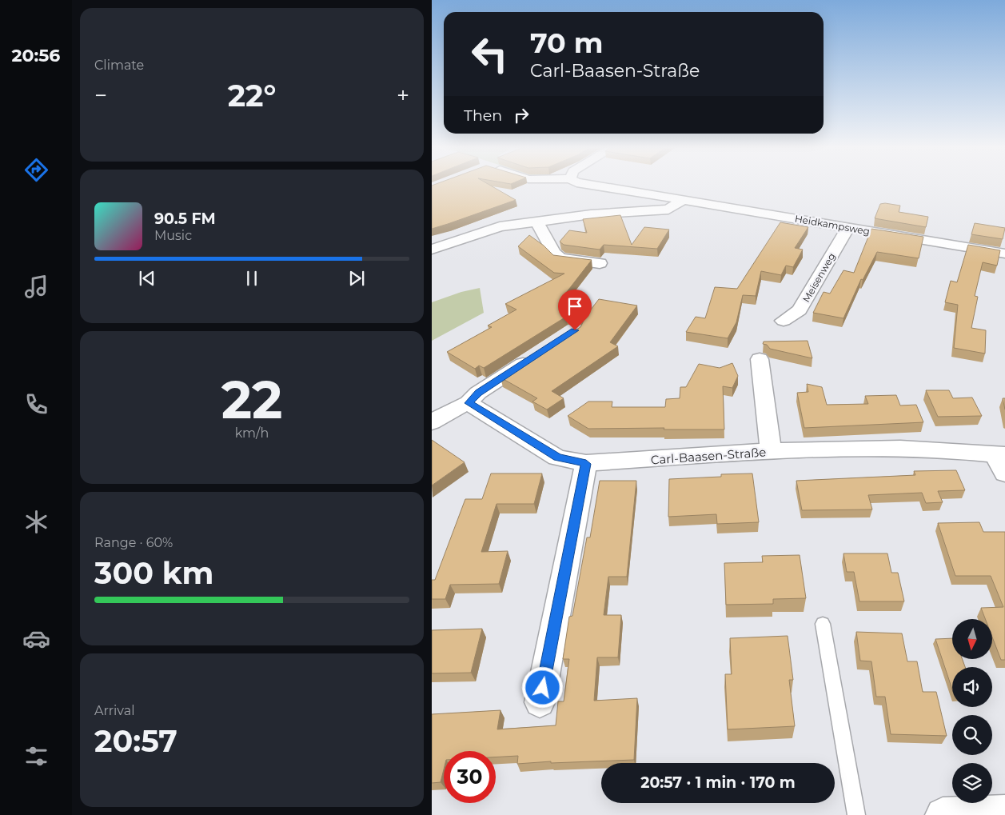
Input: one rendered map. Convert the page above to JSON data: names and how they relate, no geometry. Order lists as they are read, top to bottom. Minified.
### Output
{"streets":{"street":["Heidkampsweg","Meisenweg","Carl-Baasen-Straße"]},"crossings":[["Heidkampsweg","Meisenweg"]],"north":"bottom","page":{"tabs":"20:56","tile":["Climate",["22","km/h"],["Range · 60%","300 km"],["Arrival","20:57"]],"turn":["70 m","Carl-Baasen-Straße"],"heat":["−","22°","+"],"then":"Then","song":["90.5 FM","Music"],"limit":"30","trip":"20:57 · 1 min · 170 m"}}
